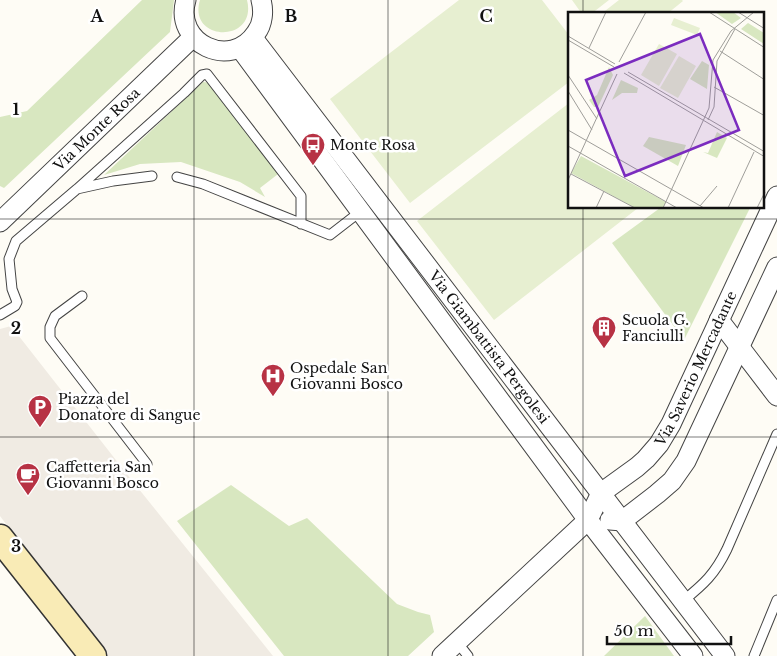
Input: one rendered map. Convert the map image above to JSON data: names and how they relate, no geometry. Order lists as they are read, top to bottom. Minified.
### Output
{"streets":{"street":["Via Monte Rosa","Via Giambattista Pergolesi","Via Saverio Mercadante"]},"crossings":[["Via Giambattista Pergolesi","Via Saverio Mercadante"]],"places":{"bus stop":["Monte Rosa"],"building":["Scuola G. Fanciulli"],"hospital":["Ospedale San Giovanni Bosco"],"parking":["Piazza del Donatore di Sangue"],"cafe":["Caffetteria San Giovanni Bosco"]},"scale_bar":"50 m","grid":{"columns":["A","B","C"],"rows":["1","2","3"]}}
